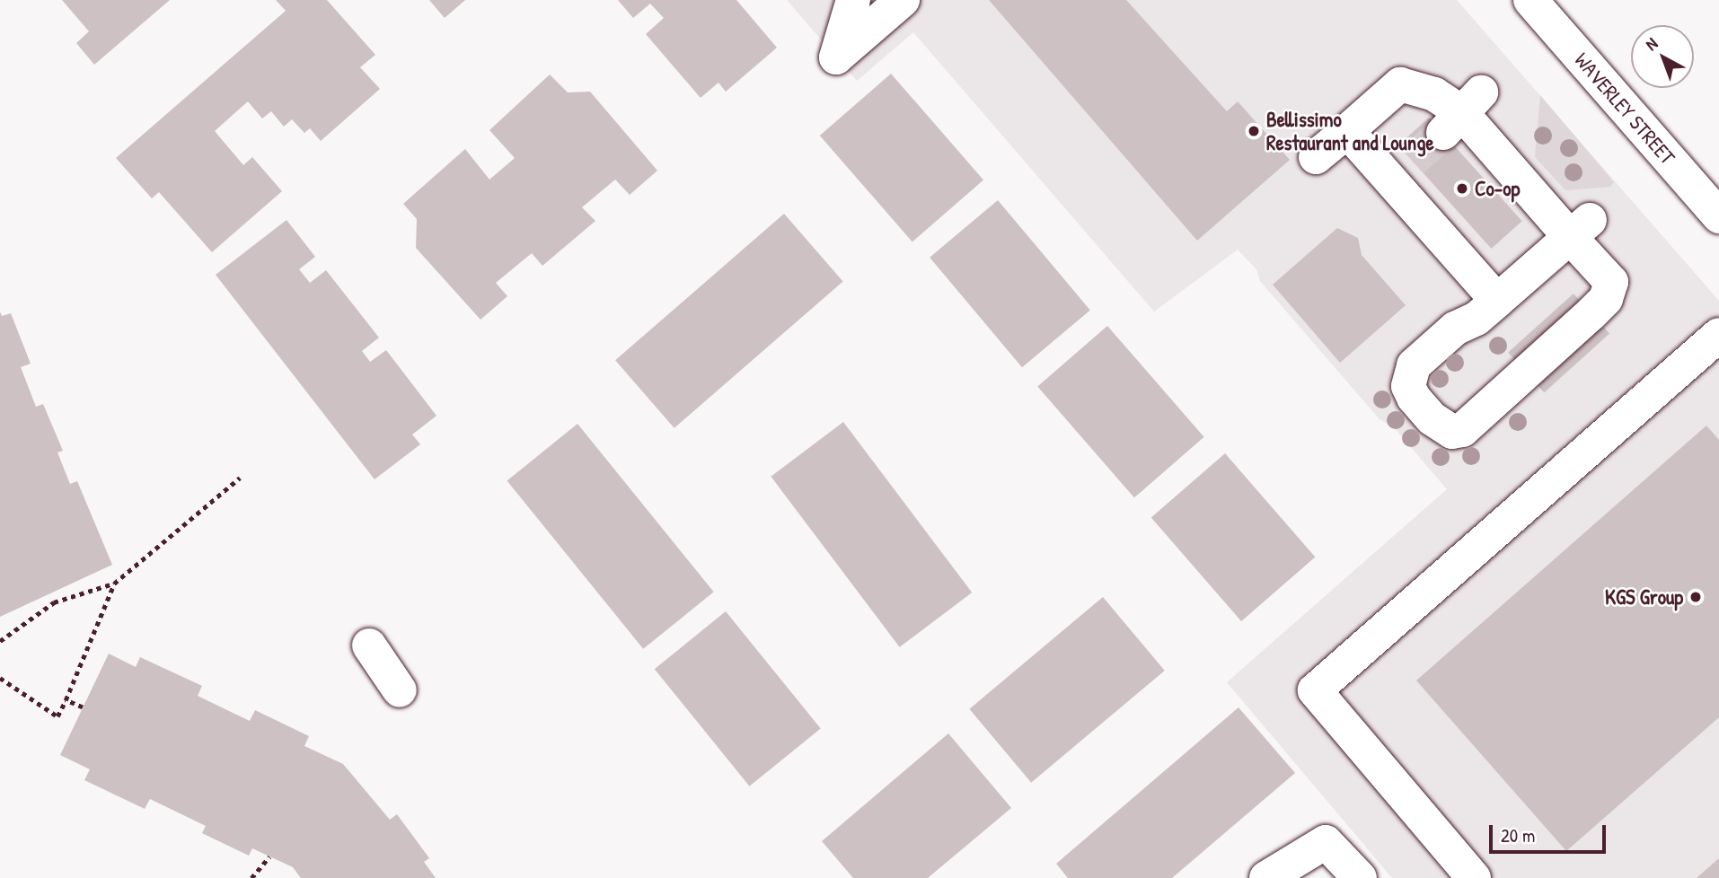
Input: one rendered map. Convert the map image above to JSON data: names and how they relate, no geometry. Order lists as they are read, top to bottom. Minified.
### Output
{"streets":{"main road":["WAVERLEY STREET"]},"places":["Bellissimo Restaurant and Lounge","Co-op","KGS Group"],"scale_bar":"20 m","north":"top left"}
